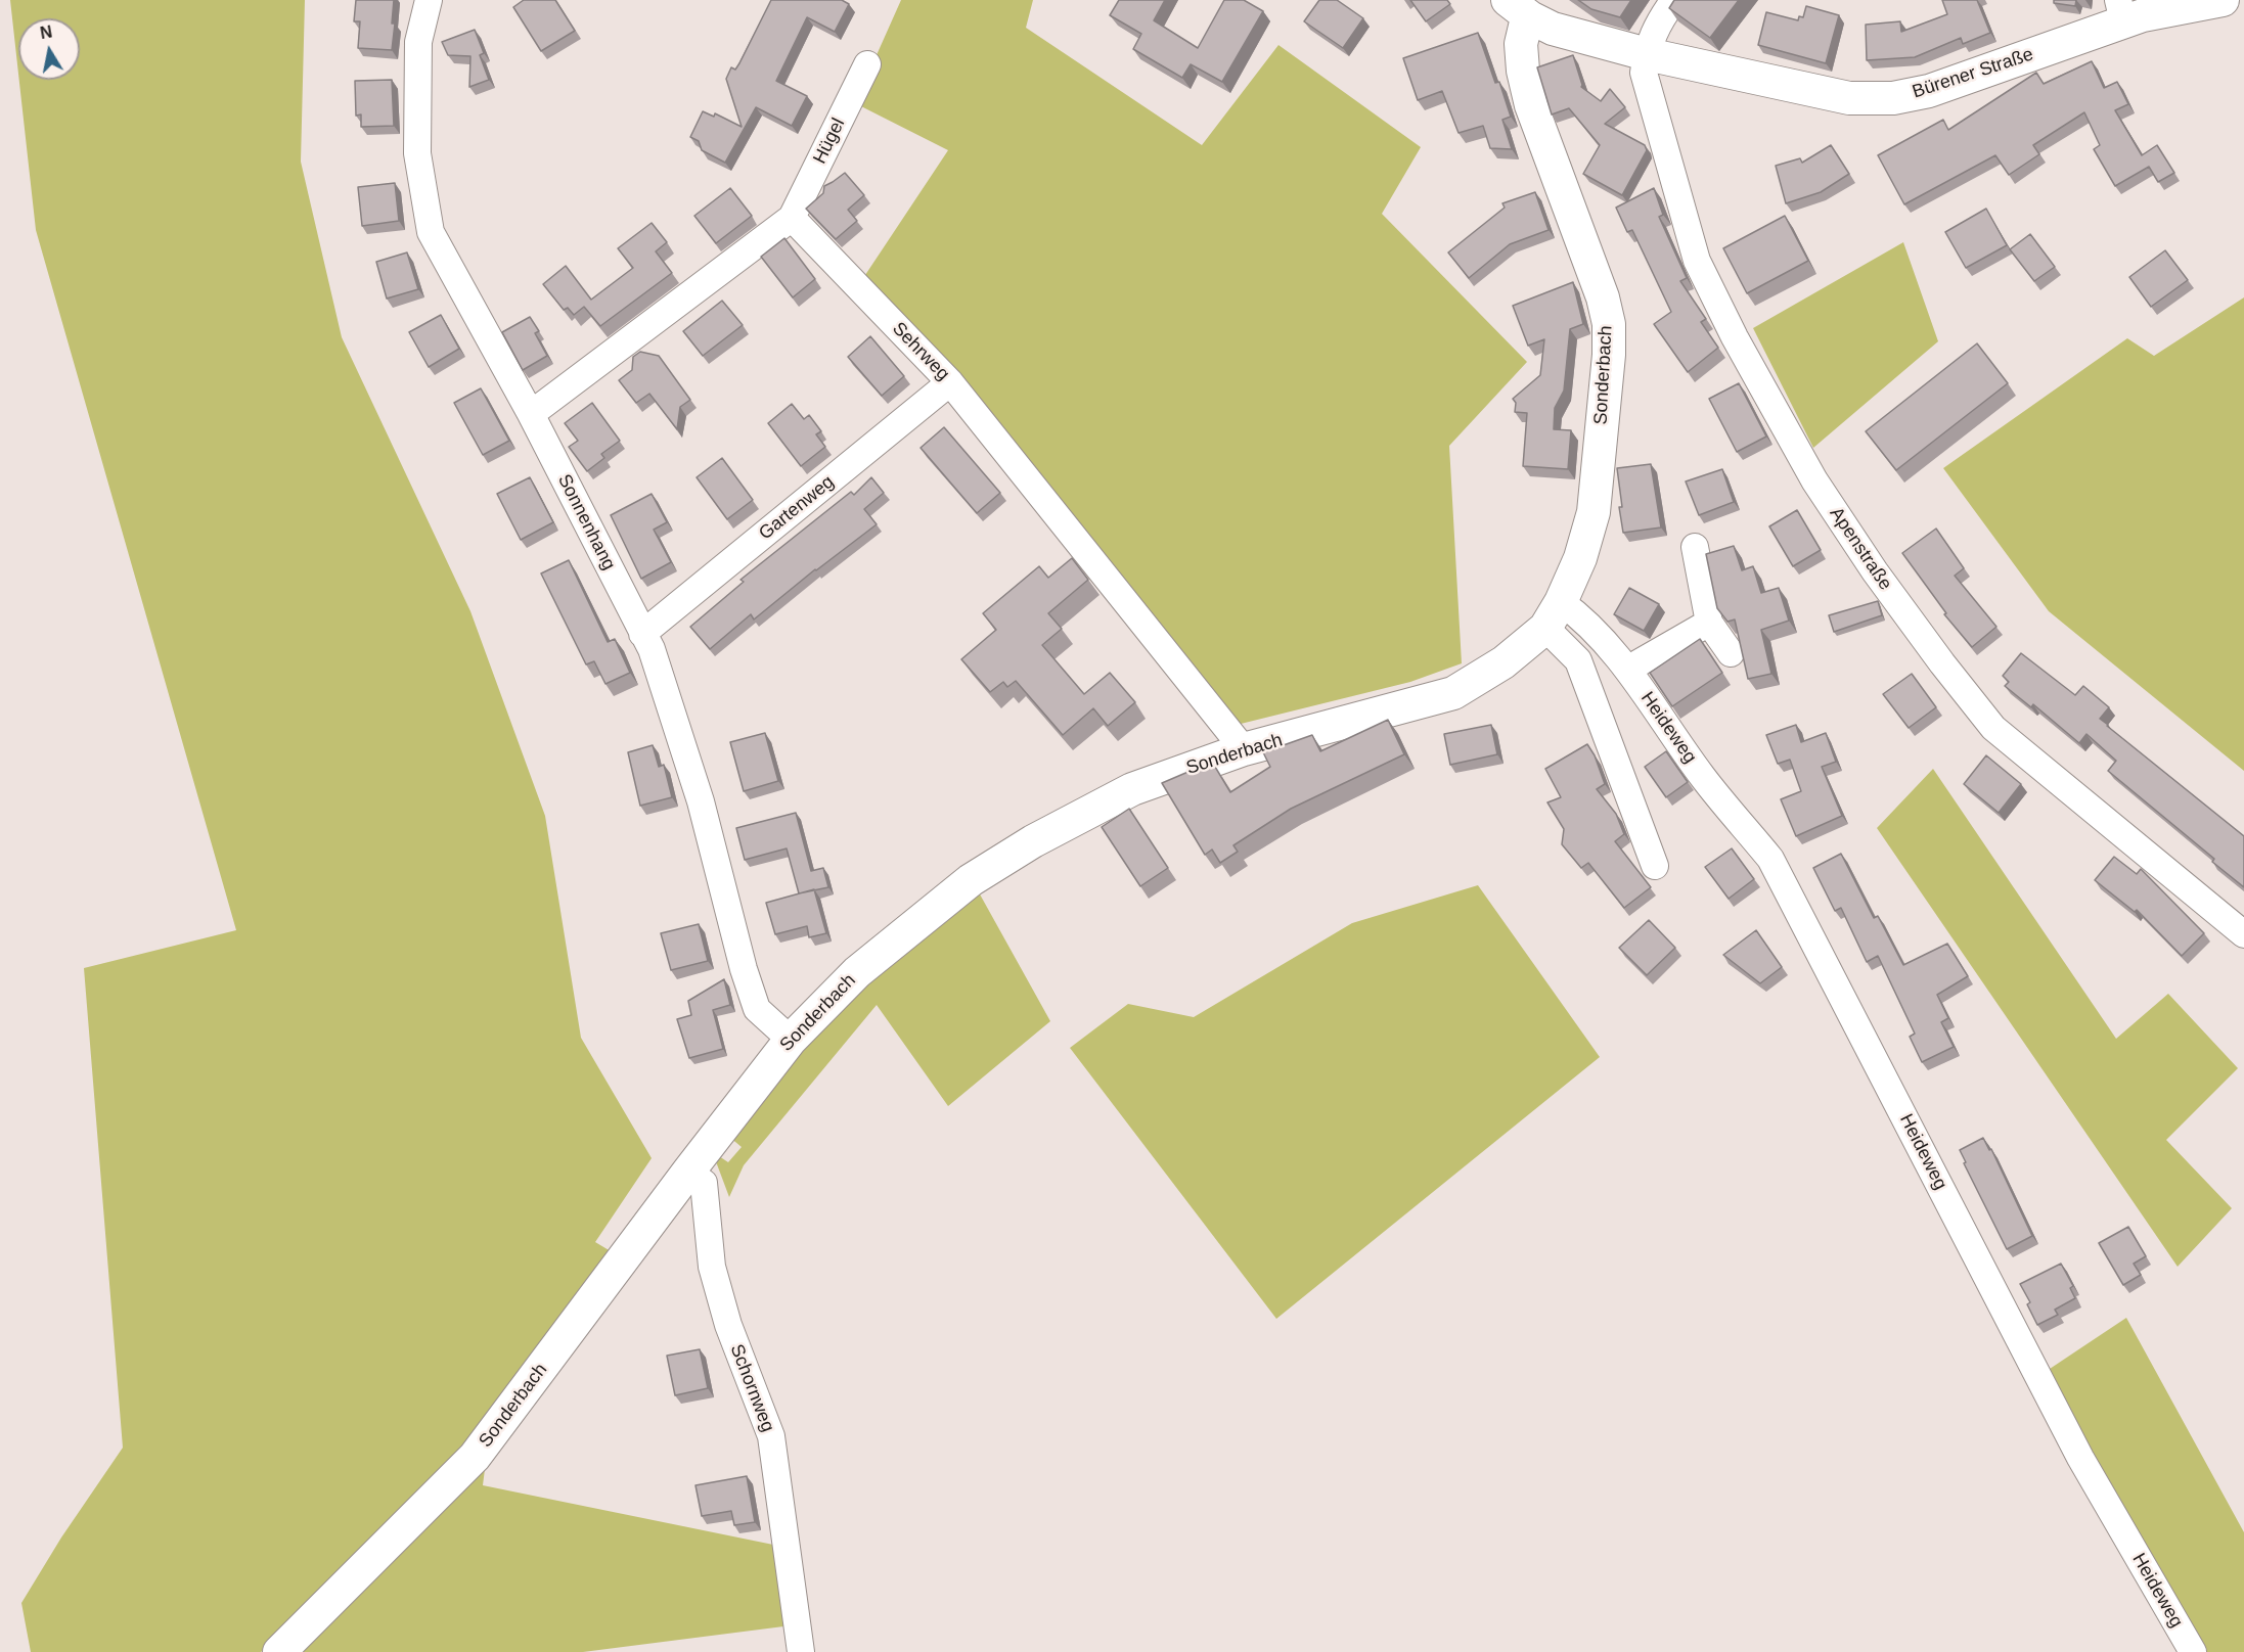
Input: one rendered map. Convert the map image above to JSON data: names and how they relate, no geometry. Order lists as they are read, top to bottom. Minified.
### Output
{"streets":{"street":["Bürener Straße","Hügel","Sehrweg","Sonderbach","Gartenweg","Sonnenhang","Apenstraße","Heideweg","Schornweg"]},"crossings":[["Bürener Straße","Sonderbach"],["Bürener Straße","Apenstraße"],["Hügel","Sehrweg"],["Sehrweg","Sonderbach"],["Sehrweg","Gartenweg"],["Sonderbach","Sonnenhang"],["Sonderbach","Heideweg"],["Sonderbach","Schornweg"],["Gartenweg","Sonnenhang"]],"north":"top"}
